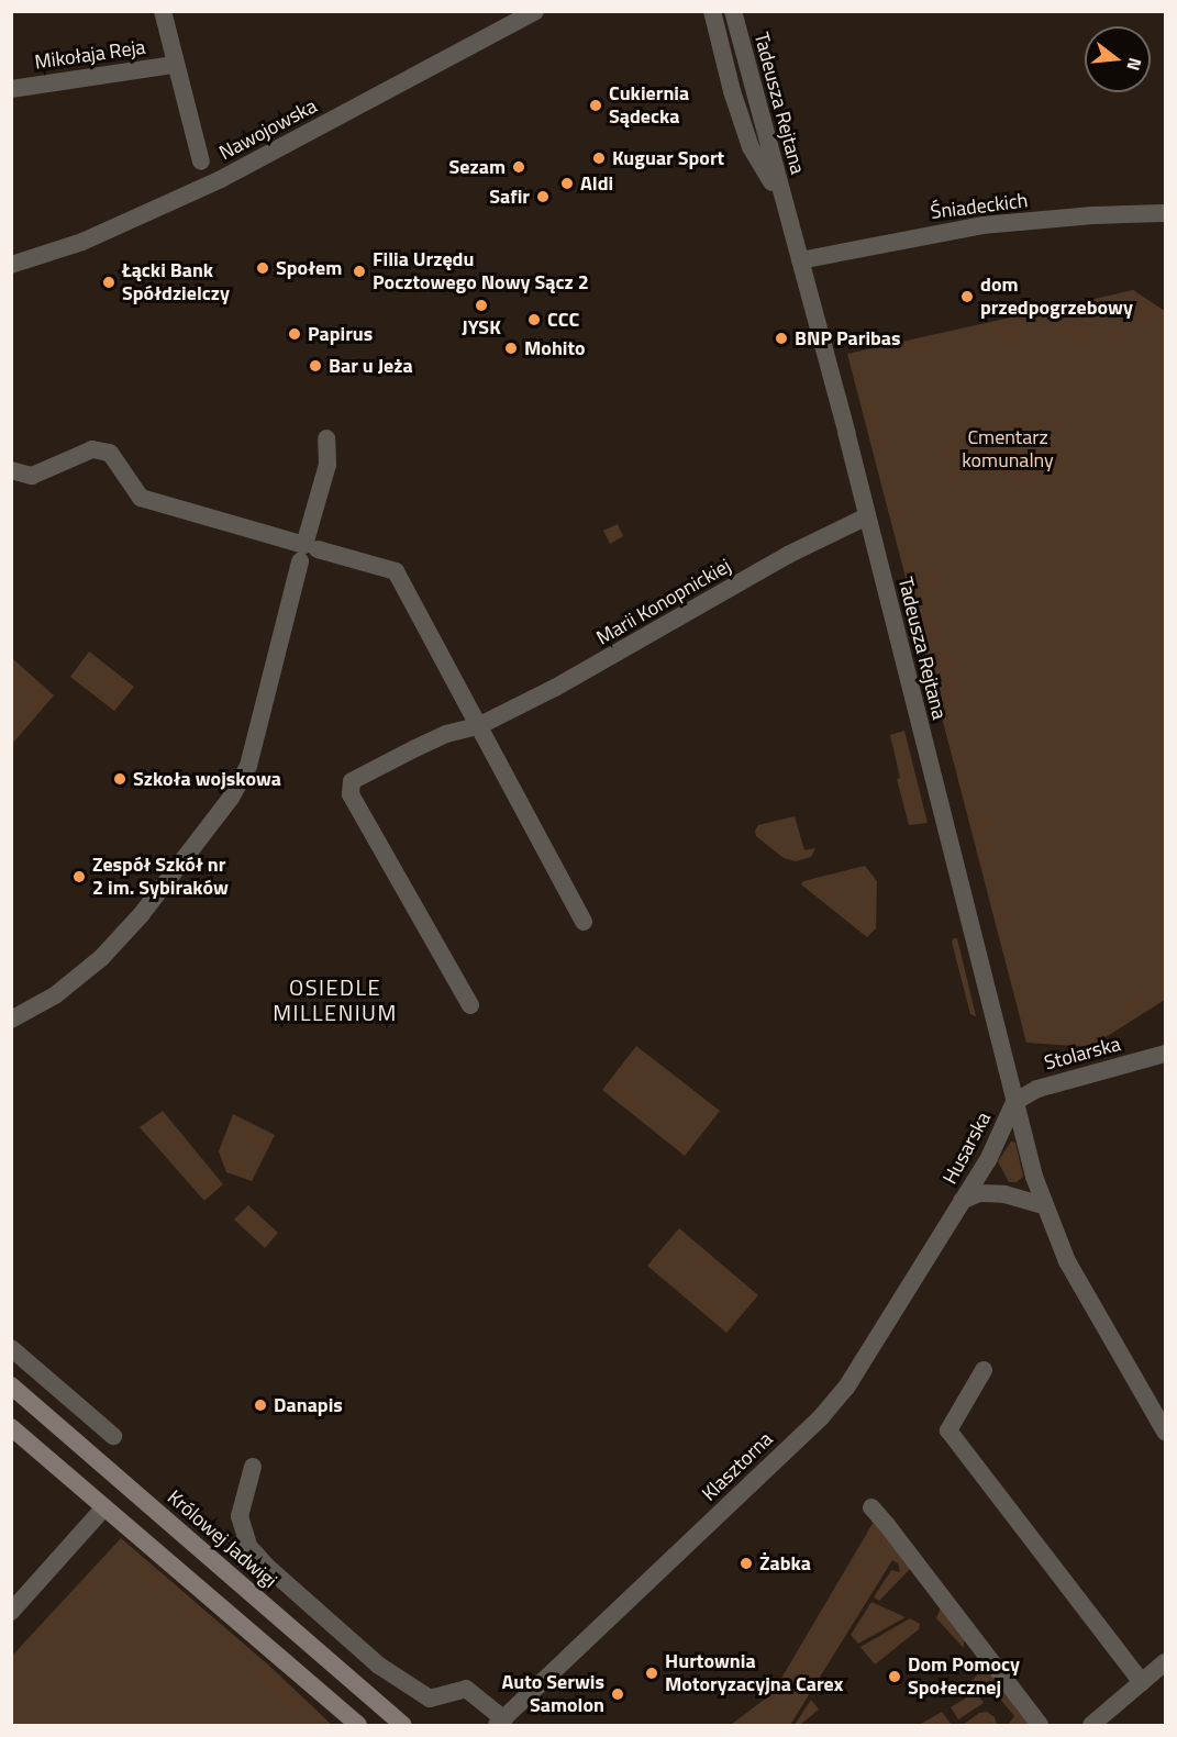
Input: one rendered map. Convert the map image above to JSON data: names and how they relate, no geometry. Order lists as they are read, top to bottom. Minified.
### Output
{"streets":{"main road":["Królowej Jadwigi"],"street":["Mikołaja Reja","Tadeusza Rejtana","Nawojowska","Śniadeckich","Marii Konopnickiej","Stolarska","Husarska","Klasztorna"]},"crossings":[["Tadeusza Rejtana","Śniadeckich"],["Tadeusza Rejtana","Marii Konopnickiej"],["Tadeusza Rejtana","Stolarska"],["Tadeusza Rejtana","Husarska"],["Stolarska","Husarska"],["Husarska","Klasztorna"]],"districts":["OSIEDLE MILLENIUM"],"parks":["Cmentarz komunalny"],"places":["Cukiernia Sądecka","Kuguar Sport","Sezam","Aldi","Safir","Społem","Filia Urzędu Pocztowego Nowy Sącz 2","Łącki Bank Spółdzielczy","dom przedpogrzebowy","JYSK","CCC","Papirus","BNP Paribas","Mohito","Bar u Jeża","Szkoła wojskowa","Zespół Szkół nr 2 im. Sybiraków","Danapis","Żabka","Hurtownia Motoryzacyjna Carex","Dom Pomocy Społecznej","Auto Serwis Samolon"],"north":"right"}
